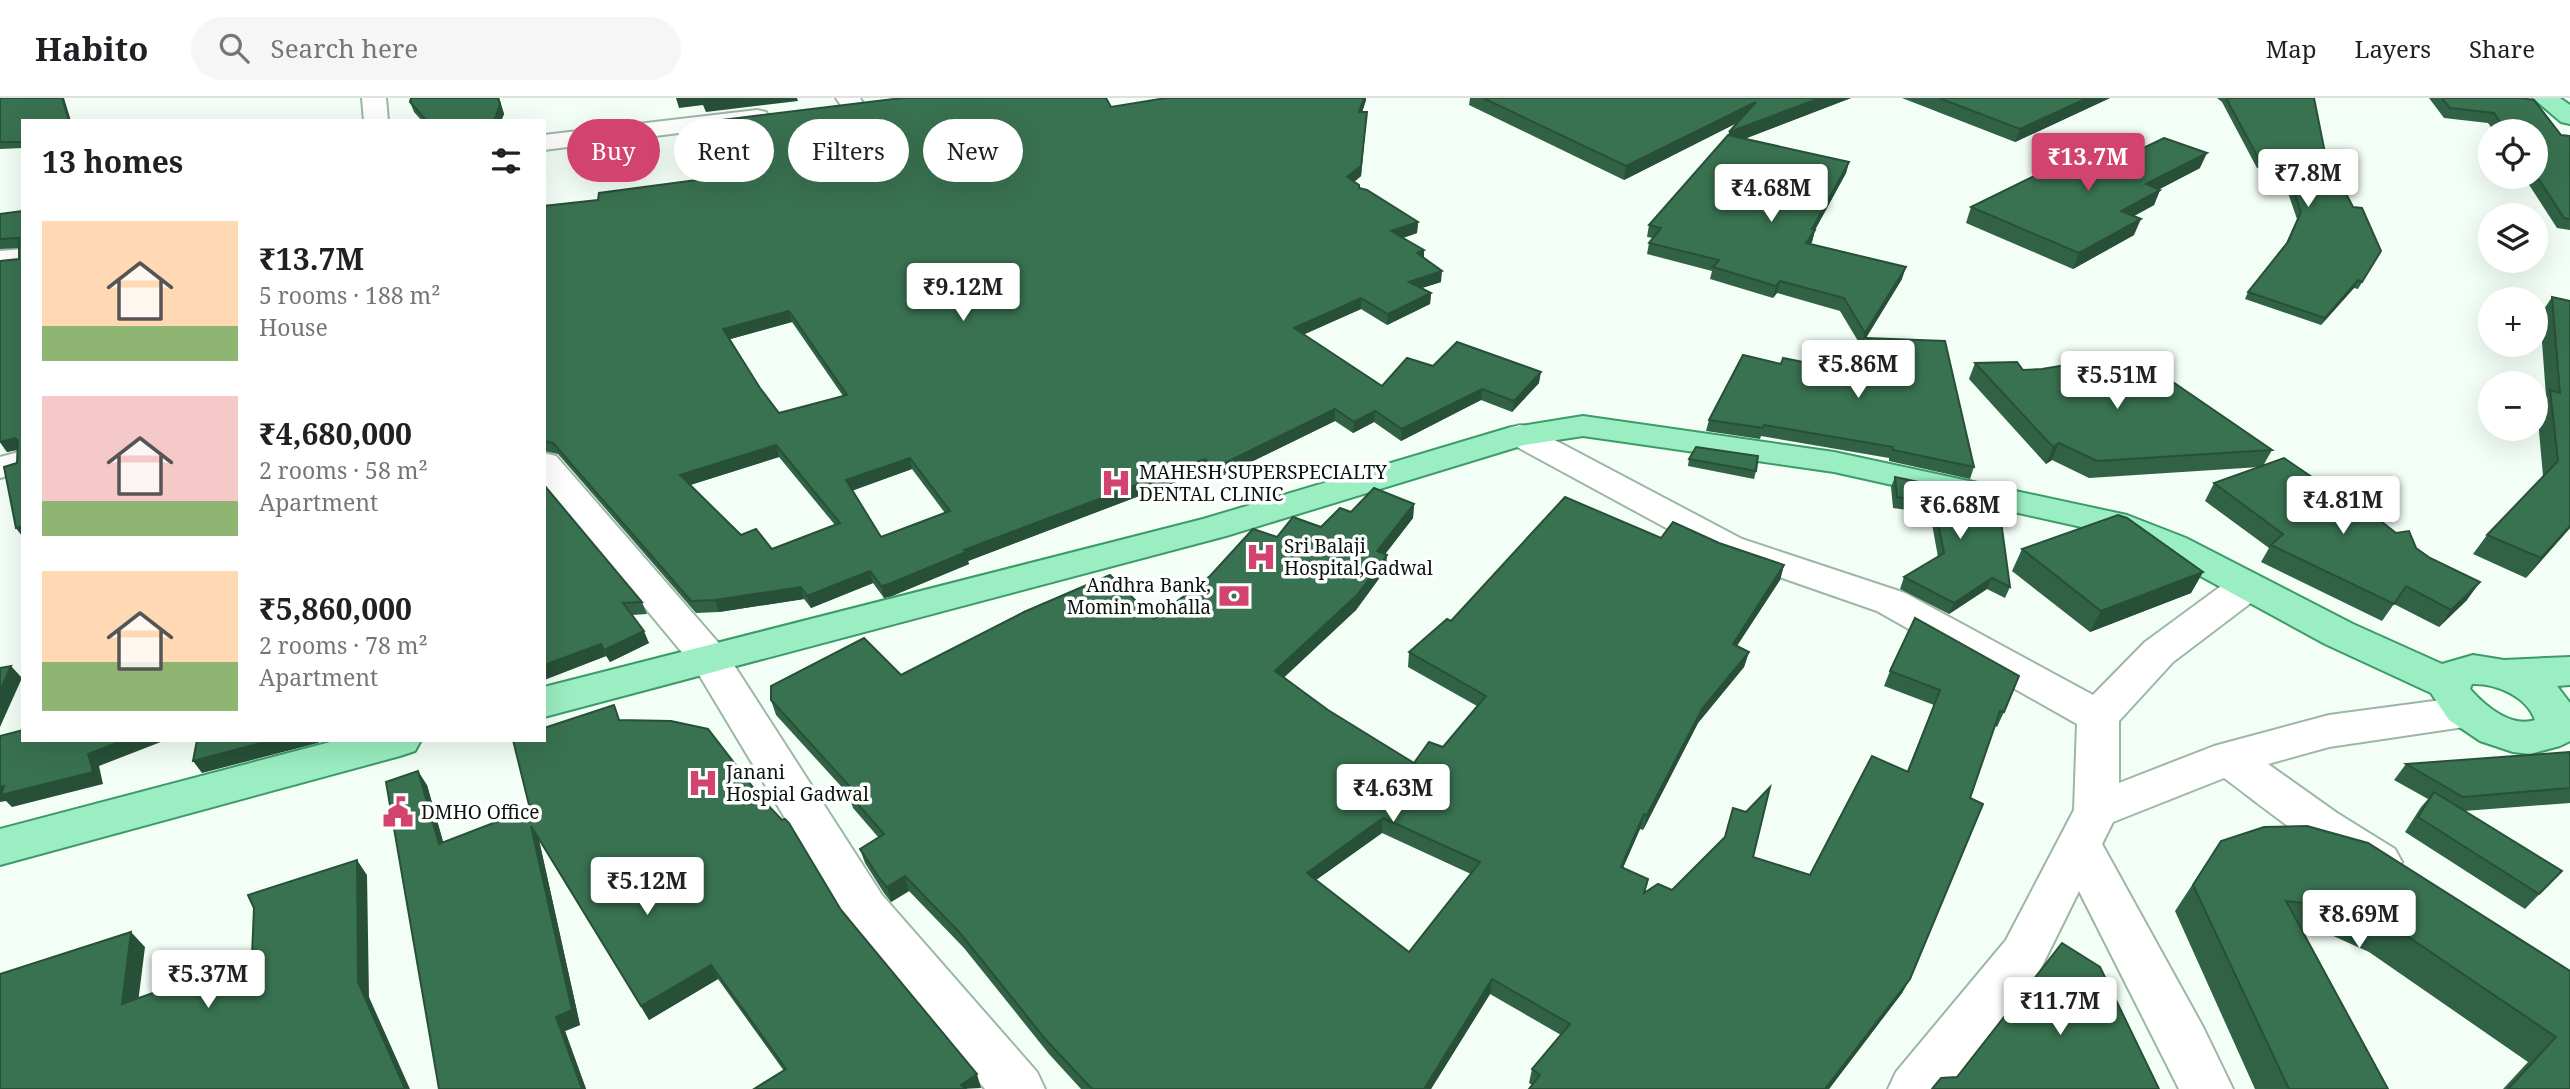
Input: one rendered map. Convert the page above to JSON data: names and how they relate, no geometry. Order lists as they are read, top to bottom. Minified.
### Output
{"places":{"hospital":["MAHESH SUPERSPECIALTY DENTAL CLINIC","Sri Balaji Hospital,Gadwal","Janani Hospial Gadwal"],"bank":["Andhra Bank, Momin mohalla"],"public building":["DMHO Office"]},"page":{"header":"Habito","search":"Search here","nav":["Map","Layers","Share"],"map_buttons":["+","−"],"chip":["Buy","Rent","Filters","New"],"heading":"13 homes","price":["₹13.7M","₹7.8M","₹4.68M","₹9.12M","₹5.86M","₹5.51M","₹4.81M","₹6.68M","₹4.63M","₹5.12M","₹8.69M","₹5.37M","₹11.7M"],"list":[{"name":"₹13.7M","note":"5 rooms · 188 m² · House"},{"name":"₹4,680,000","note":"2 rooms · 58 m² · Apartment"},{"name":"₹5,860,000","note":"2 rooms · 78 m² · Apartment"}]}}
